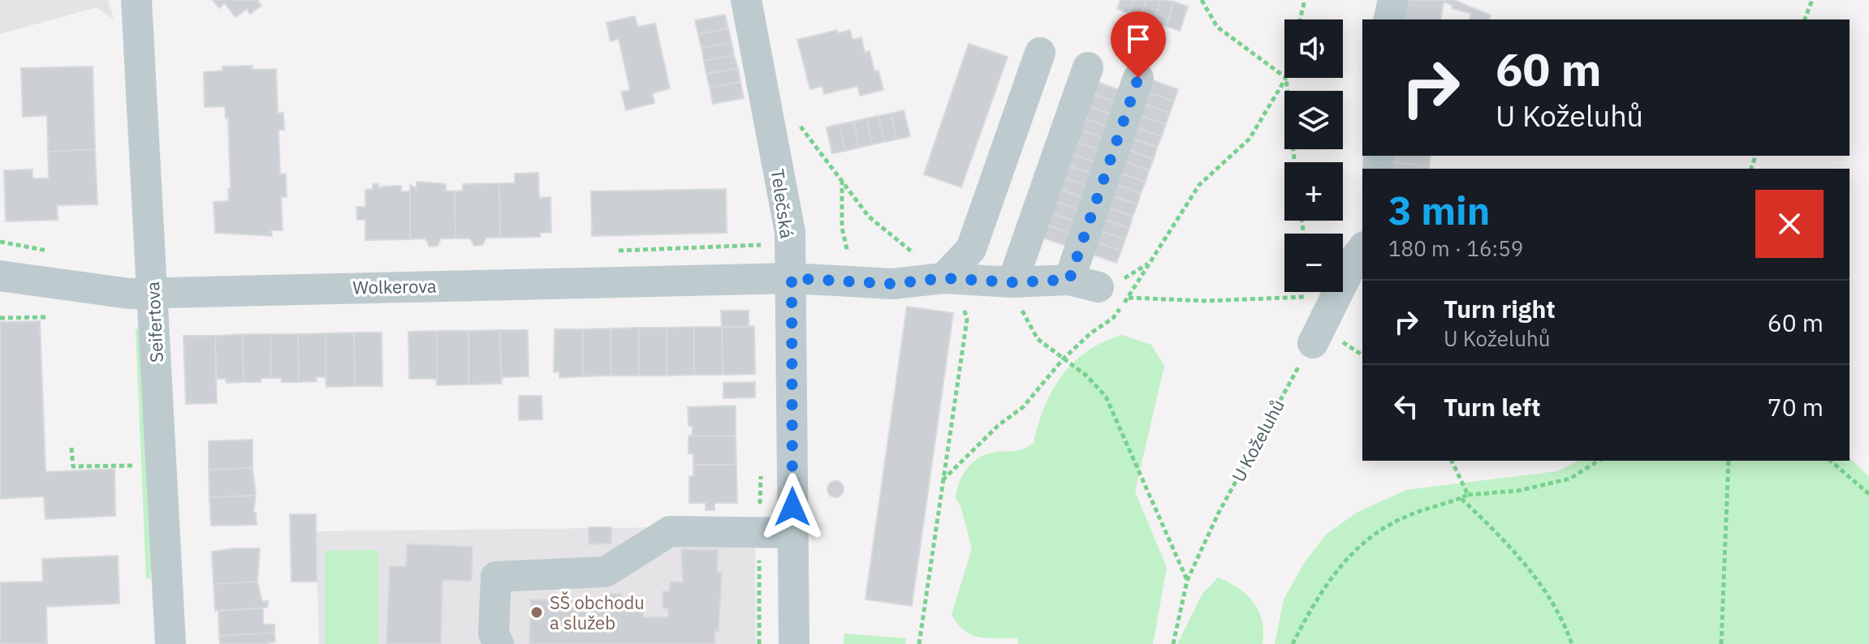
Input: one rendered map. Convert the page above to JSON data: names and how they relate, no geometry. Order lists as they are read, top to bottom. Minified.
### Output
{"streets":{"street":["Telečská","Wolkerova","Seifertova"],"path":["U Koželuhů"]},"crossings":[["Telečská","Wolkerova"],["Wolkerova","Seifertova"]],"places":["SŠ obchodu a služeb"],"page":{"map_buttons":["+","−"],"turn":["60 m","U Koželuhů"],"heading":["3 min","180 m · 16:59"],"list":[{"name":"Turn right","note":"U Koželuhů","value":"60 m"},{"name":"Turn left","value":"70 m"}]}}
